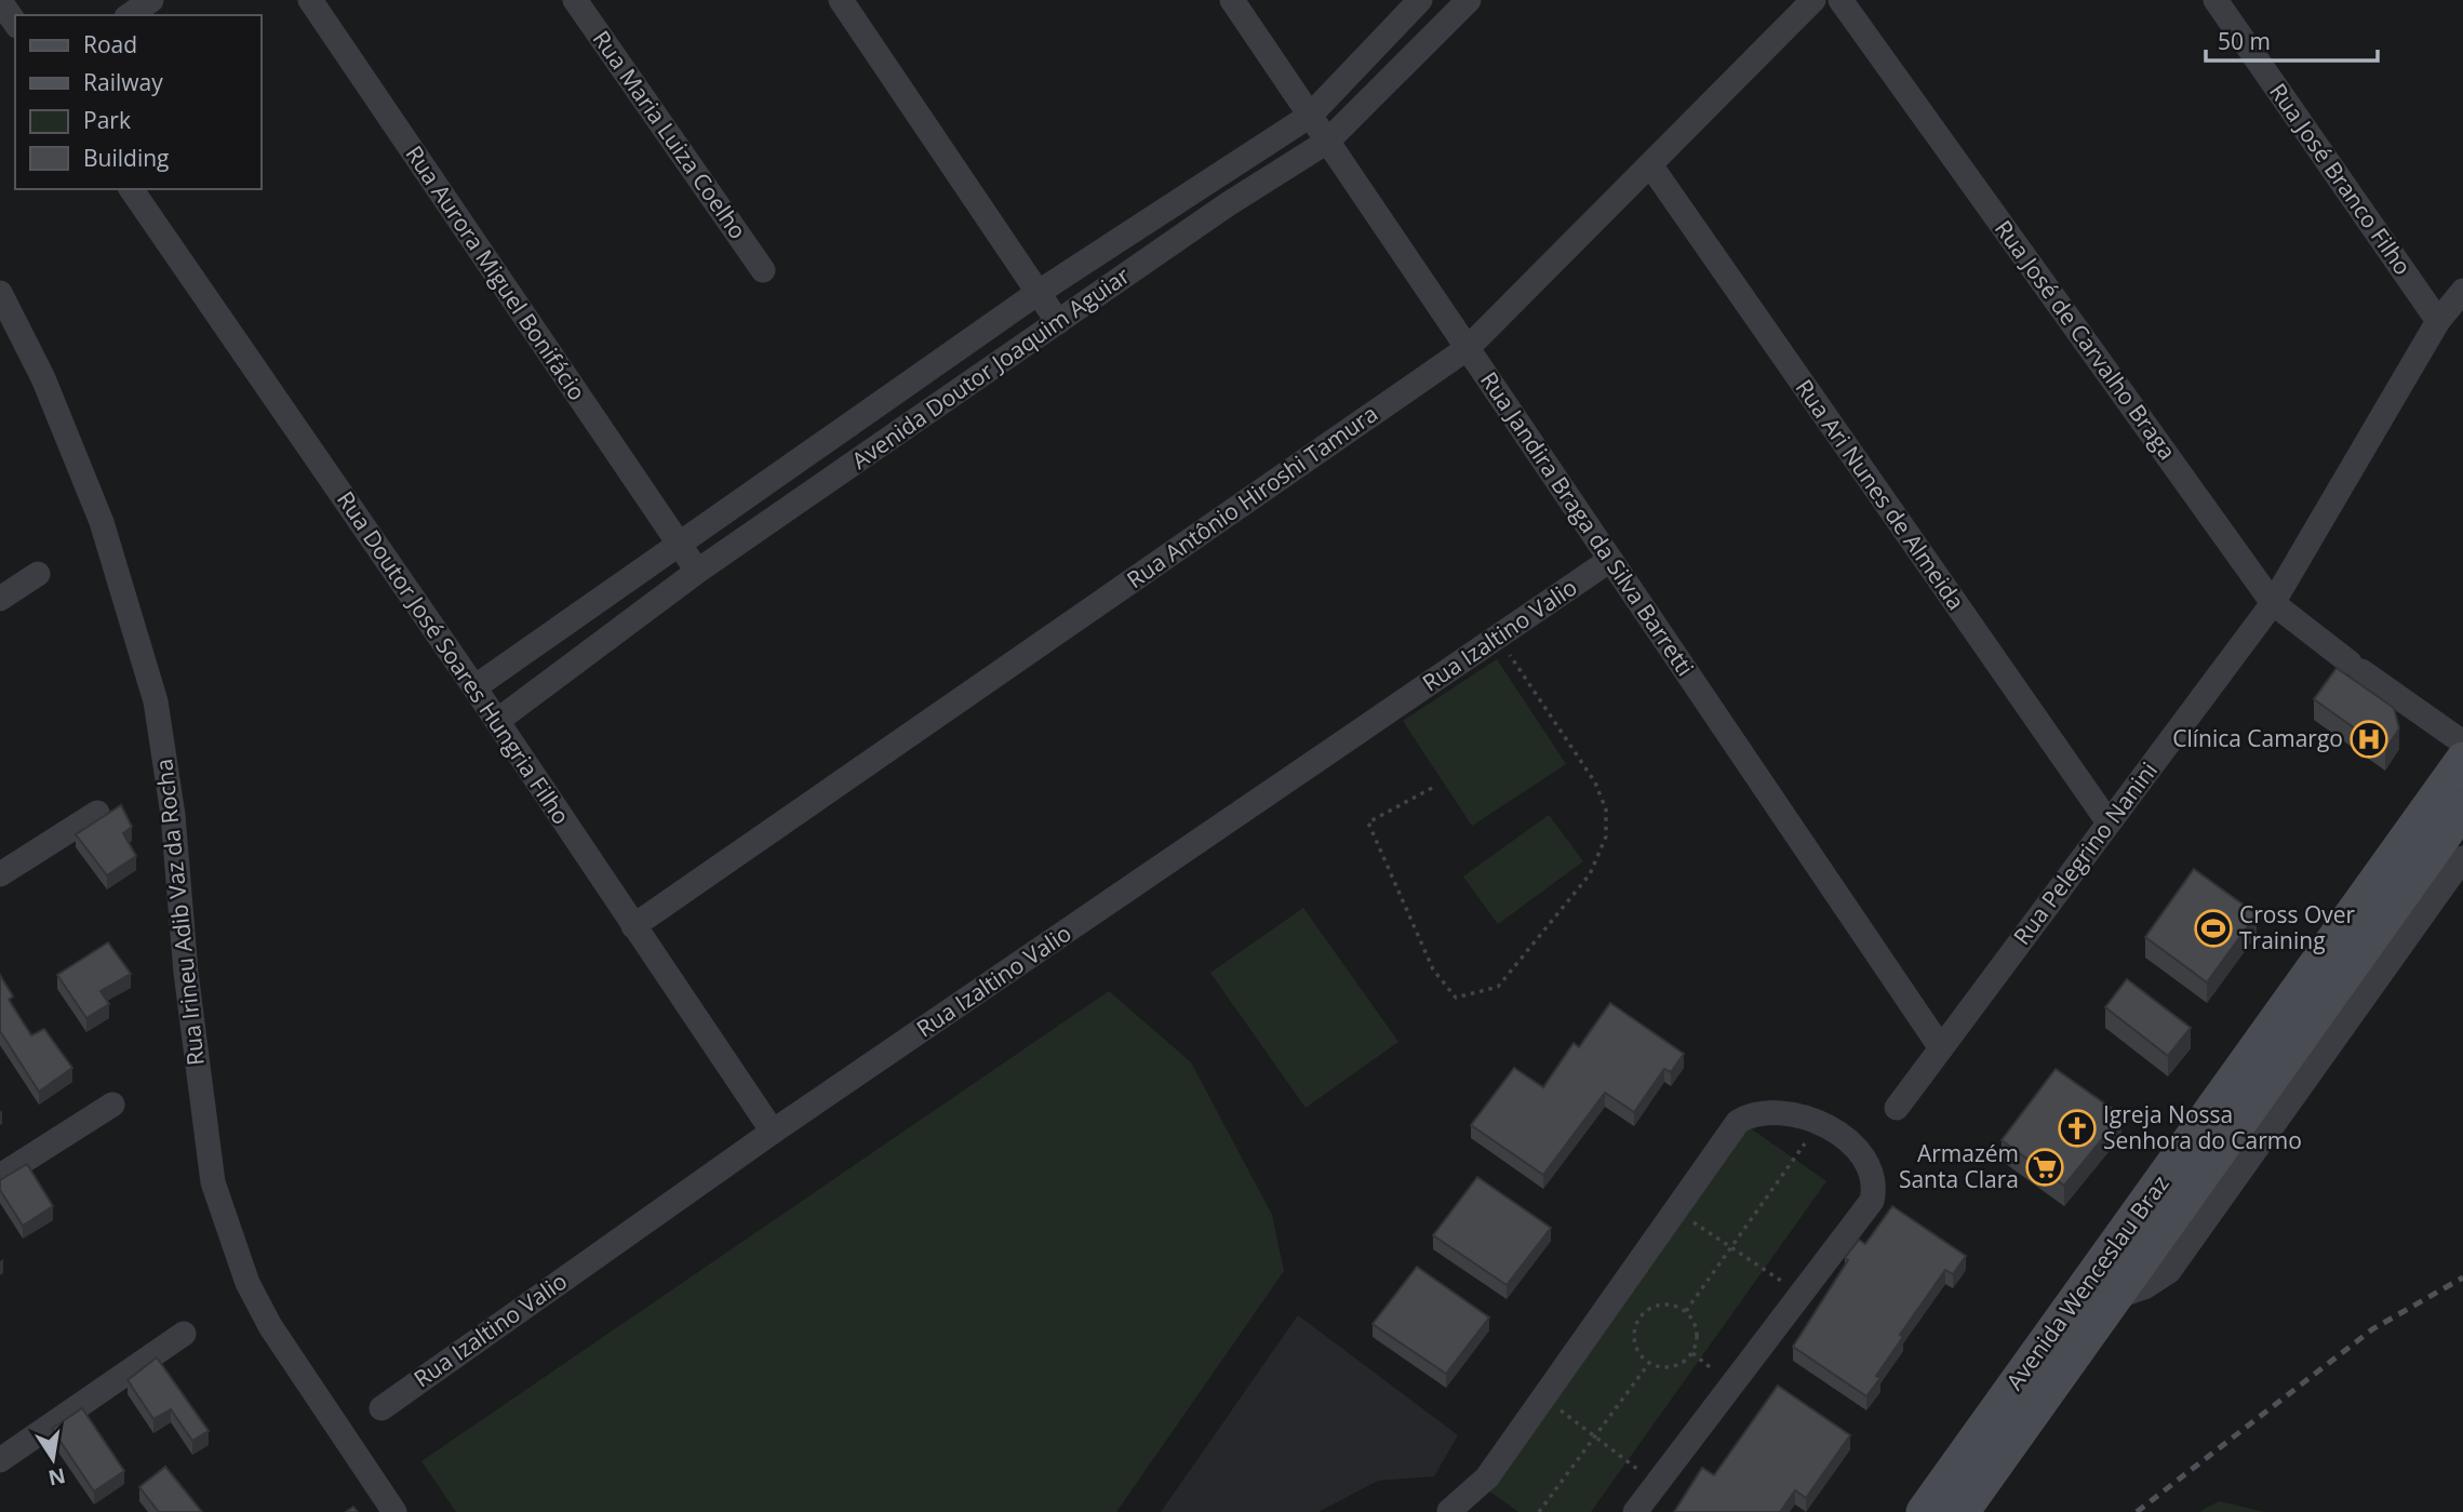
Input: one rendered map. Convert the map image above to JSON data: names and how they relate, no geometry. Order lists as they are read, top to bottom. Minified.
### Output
{"streets":{"street":["Rua Maria Luiza Coelho","Rua José Branco Filho","Rua Aurora Miguel Bonifácio","Rua José de Carvalho Braga","Avenida Doutor Joaquim Aguiar","Rua Ari Nunes de Almeida","Rua Antônio Hiroshi Tamura","Rua Jandira Braga da Silva Barretti","Rua Izaltino Valio","Rua Doutor José Soares Hungria Filho","Rua Pelegrino Nanini","Rua Irineu Adib Vaz da Rocha","Avenida Wenceslau Braz"]},"crossings":[["Rua José Branco Filho","Rua Pelegrino Nanini"],["Rua Aurora Miguel Bonifácio","Avenida Doutor Joaquim Aguiar"],["Rua José de Carvalho Braga","Rua Pelegrino Nanini"],["Avenida Doutor Joaquim Aguiar","Rua Jandira Braga da Silva Barretti"],["Avenida Doutor Joaquim Aguiar","Rua Doutor José Soares Hungria Filho"],["Rua Ari Nunes de Almeida","Rua Antônio Hiroshi Tamura"],["Rua Ari Nunes de Almeida","Rua Pelegrino Nanini"],["Rua Antônio Hiroshi Tamura","Rua Jandira Braga da Silva Barretti"],["Rua Antônio Hiroshi Tamura","Rua Doutor José Soares Hungria Filho"],["Rua Jandira Braga da Silva Barretti","Rua Izaltino Valio"],["Rua Jandira Braga da Silva Barretti","Rua Pelegrino Nanini"],["Rua Izaltino Valio","Rua Doutor José Soares Hungria Filho"]],"places":{"hospital":["Clínica Camargo"],"sports":["Cross Over Training"],"church":["Igreja Nossa Senhora do Carmo"],"supermarket":["Armazém Santa Clara"]},"legend":["Road","Railway","Park","Building"],"scale_bar":"50 m","north":"bottom"}
